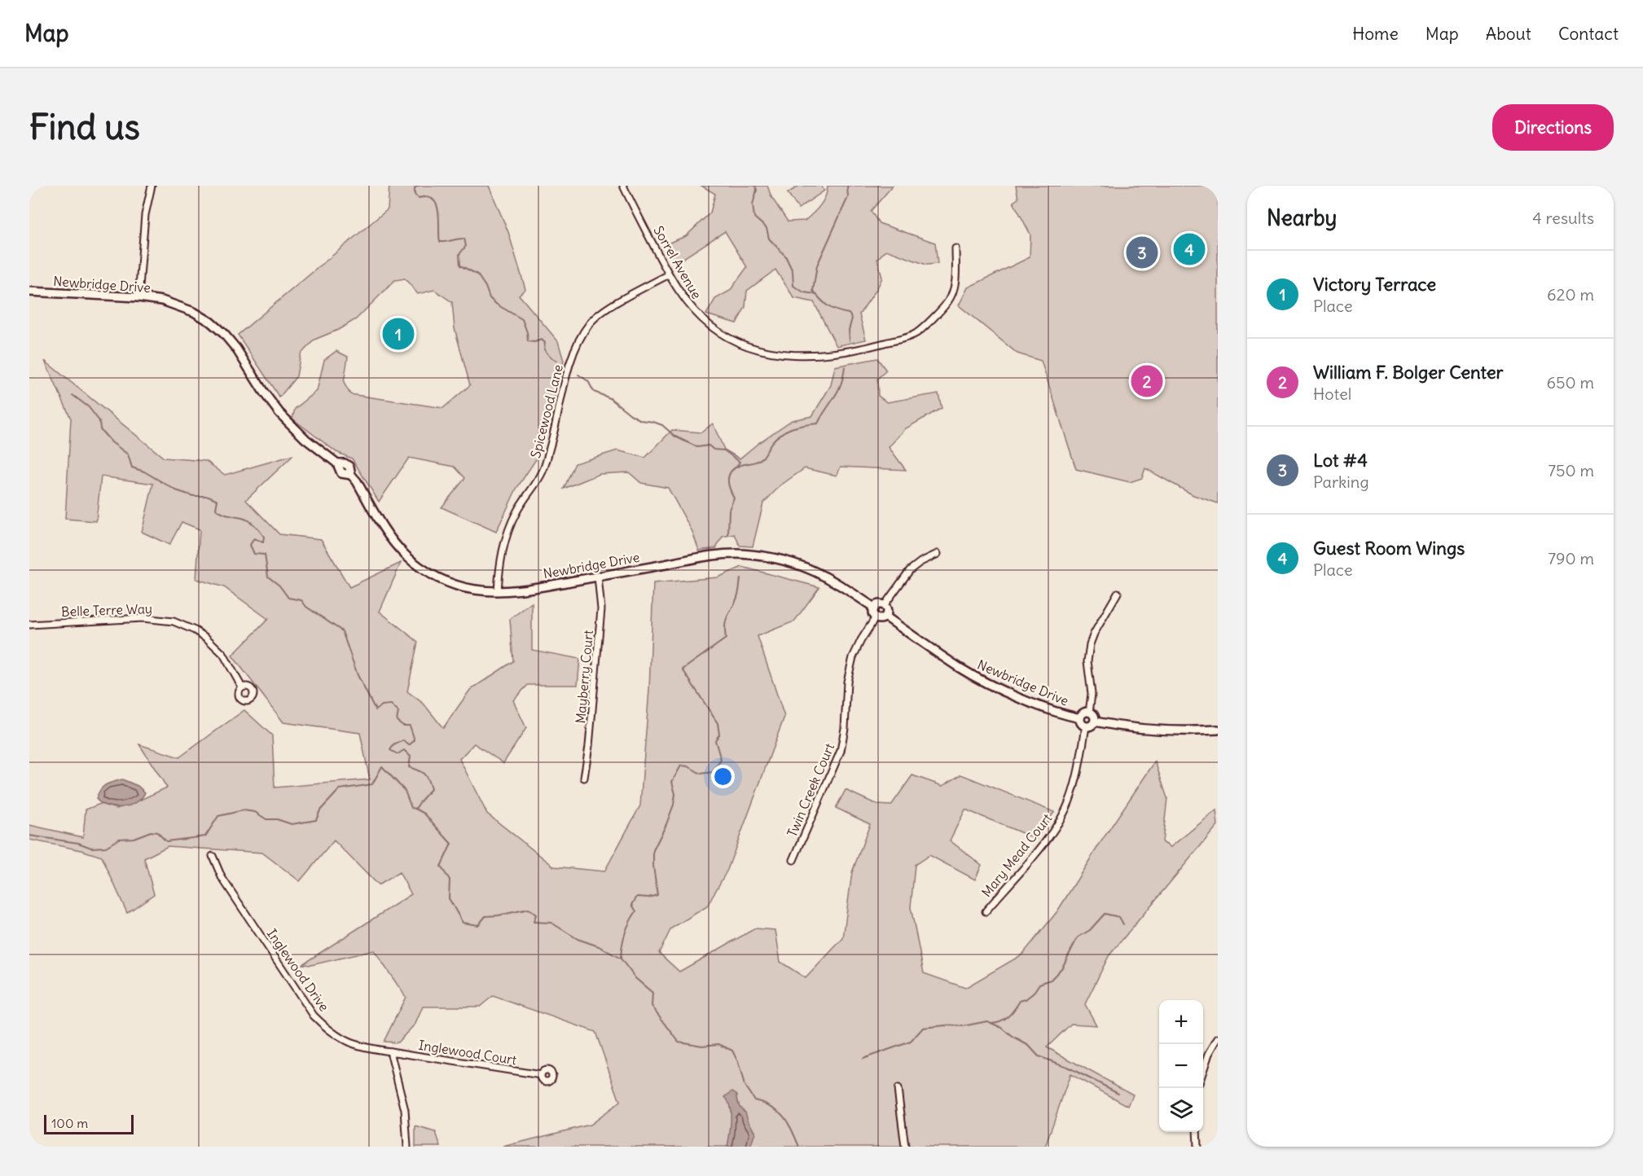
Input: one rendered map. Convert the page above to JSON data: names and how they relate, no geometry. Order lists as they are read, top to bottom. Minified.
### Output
{"streets":{"street":["Sorrel Avenue","Newbridge Drive","Spicewood Lane","Belle Terre Way","Mayberry Court","Twin Creek Court","Mary Mead Court","Inglewood Drive","Inglewood Court"]},"crossings":[["Sorrel Avenue","Spicewood Lane"],["Newbridge Drive","Spicewood Lane"],["Newbridge Drive","Mayberry Court"],["Newbridge Drive","Twin Creek Court"],["Newbridge Drive","Mary Mead Court"],["Inglewood Drive","Inglewood Court"]],"scale_bar":"100 m","page":{"header":"Map","nav":["Home","Map","About","Contact"],"buttons":"Directions","title":"Find us","heading":["Nearby","4 results"],"pins":["4","3","1","2"],"list":[{"mark":"1","name":"Victory Terrace","note":"Place","value":"620 m"},{"mark":"2","name":"William F. Bolger Center","note":"Hotel","value":"650 m"},{"mark":"3","name":"Lot #4","note":"Parking","value":"750 m"},{"mark":"4","name":"Guest Room Wings","note":"Place","value":"790 m"}],"map_buttons":["+","−"],"scale":"100 m"}}
